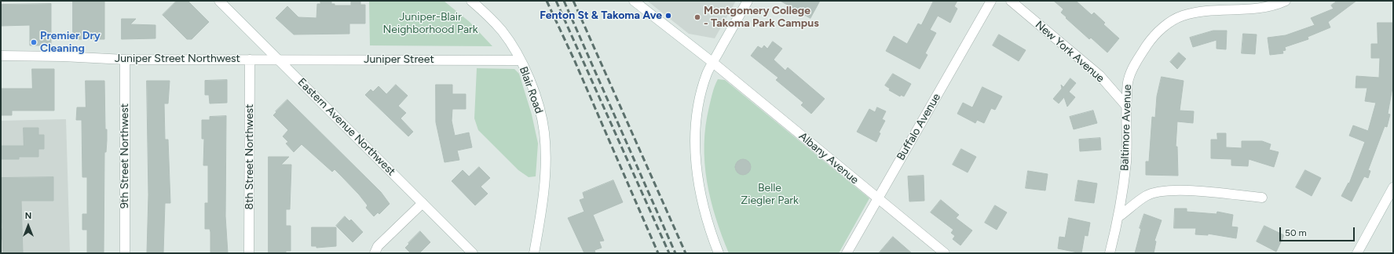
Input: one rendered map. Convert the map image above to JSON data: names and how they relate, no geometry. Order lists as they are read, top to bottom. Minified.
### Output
{"streets":{"street":["New York Avenue","Juniper Street Northwest","Juniper Street","Blair Road","Eastern Avenue Northwest","Buffalo Avenue","Baltimore Avenue","9th Street Northwest","8th Street Northwest","Albany Avenue"]},"crossings":[["New York Avenue","Baltimore Avenue"],["Juniper Street Northwest","Juniper Street"],["Juniper Street Northwest","Eastern Avenue Northwest"],["Juniper Street Northwest","9th Street Northwest"],["Juniper Street Northwest","8th Street Northwest"],["Juniper Street","Blair Road"],["Juniper Street","Eastern Avenue Northwest"],["Buffalo Avenue","Albany Avenue"]],"parks":["Juniper-Blair Neighborhood Park","Belle Ziegler Park"],"places":["Fenton St & Takoma Ave","Montgomery College - Takoma Park Campus","Premier Dry Cleaning"],"scale_bar":"50 m","north":"top"}
